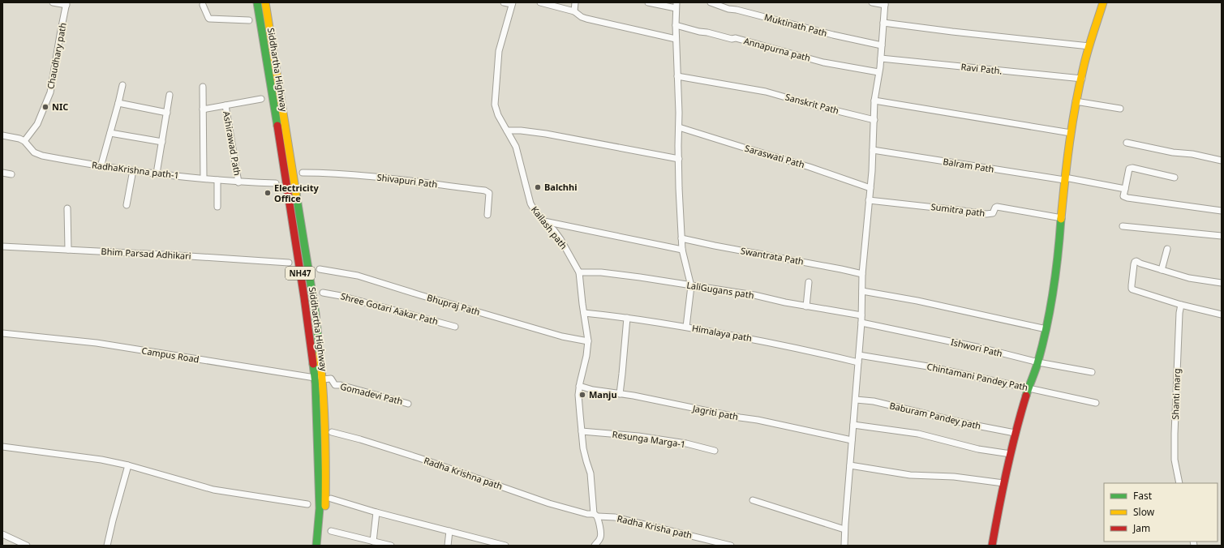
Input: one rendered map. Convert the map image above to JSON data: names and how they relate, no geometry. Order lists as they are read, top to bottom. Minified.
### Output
{"streets":{"main road":["Siddhartha Highway","NH47"],"street":["Muktinath Path","Annapurna path","Chaudhary path","Ravi Path.","Sanskrit Path","Ashirawad Path","Saraswati Path","Balram Path","RadhaKrishna path-1","Shivapuri Path","Sumitra path","Kailash path","Bhim Parsad Adhikari","Swantrata Path","LaliGugans path","Bhupraj Path","Shree Gotari Aakar Path","Himalaya path","Ishwori Path","Campus Road","Chintamani Pandey Path","Gomadevi Path","Shanti marg","Jagriti path","Baburam Pandey path","Resunga Marga-1","Radha Krishna path","Radha Krisha path"]},"crossings":[["Chaudhary path","RadhaKrishna path-1"],["Siddhartha Highway","Campus Road"],["Ashirawad Path","RadhaKrishna path-1"],["Kailash path","LaliGugans path"],["Kailash path","Bhupraj Path"],["Kailash path","Himalaya path"],["Kailash path","Jagriti path"],["Kailash path","Resunga Marga-1"],["Kailash path","Radha Krishna path"],["Kailash path","Radha Krisha path"],["Campus Road","Gomadevi Path"],["Radha Krishna path","Radha Krisha path"]],"places":["NIC","Balchhi","Electricity Office","Manju"],"legend":["Fast","Slow","Jam"]}
